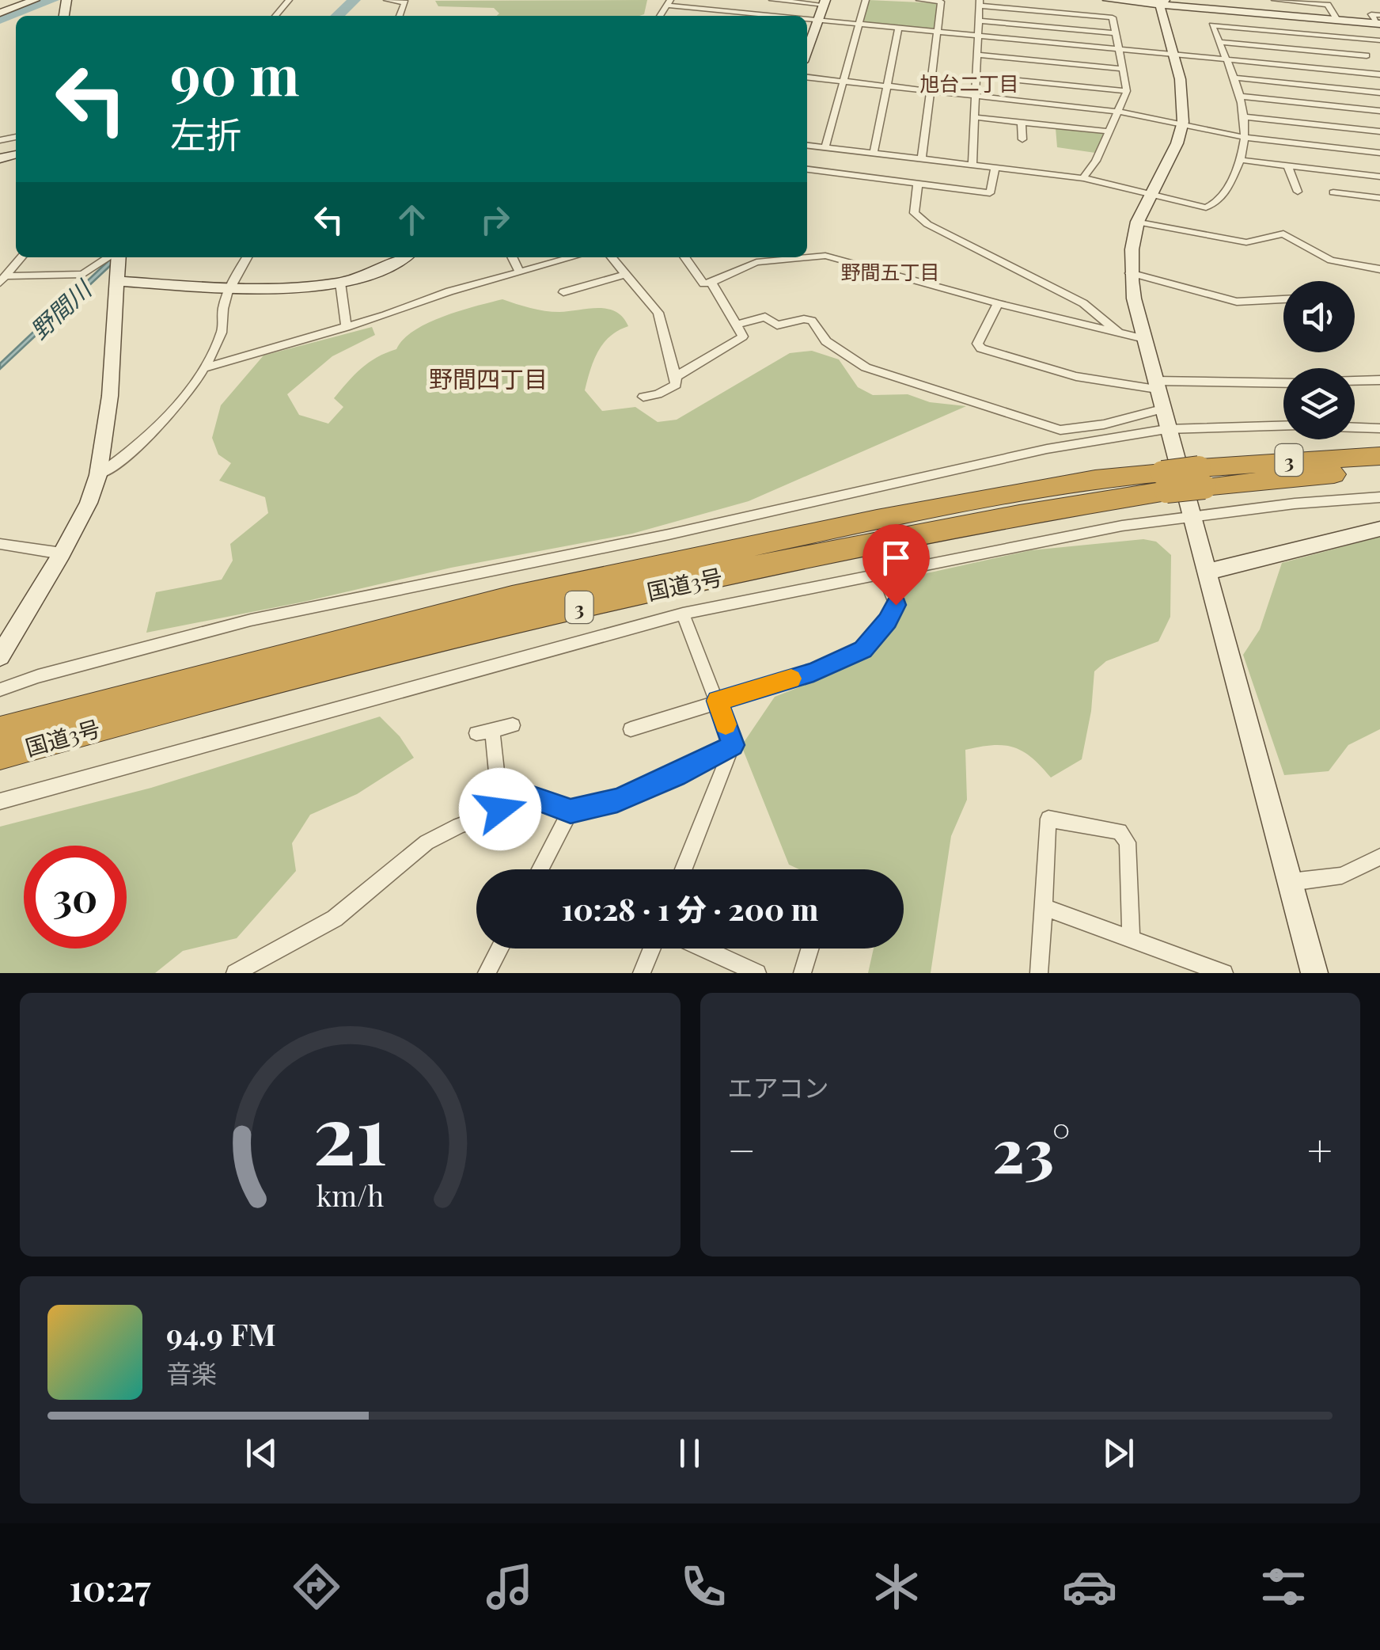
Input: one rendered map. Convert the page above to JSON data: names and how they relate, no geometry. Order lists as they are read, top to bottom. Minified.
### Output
{"streets":{"highway":["3","国道3号"]},"districts":["旭台二丁目","野間五丁目","野間四丁目"],"water":["野間川"],"page":{"turn":["90 m","左折"],"limit":"30","trip":"10:28 · 1 分 · 200 m","tile":"エアコン","heat":["−","23°","+"],"song":["94.9 FM","音楽"],"tabs":"10:27","gauge":["21","km/h"]}}
